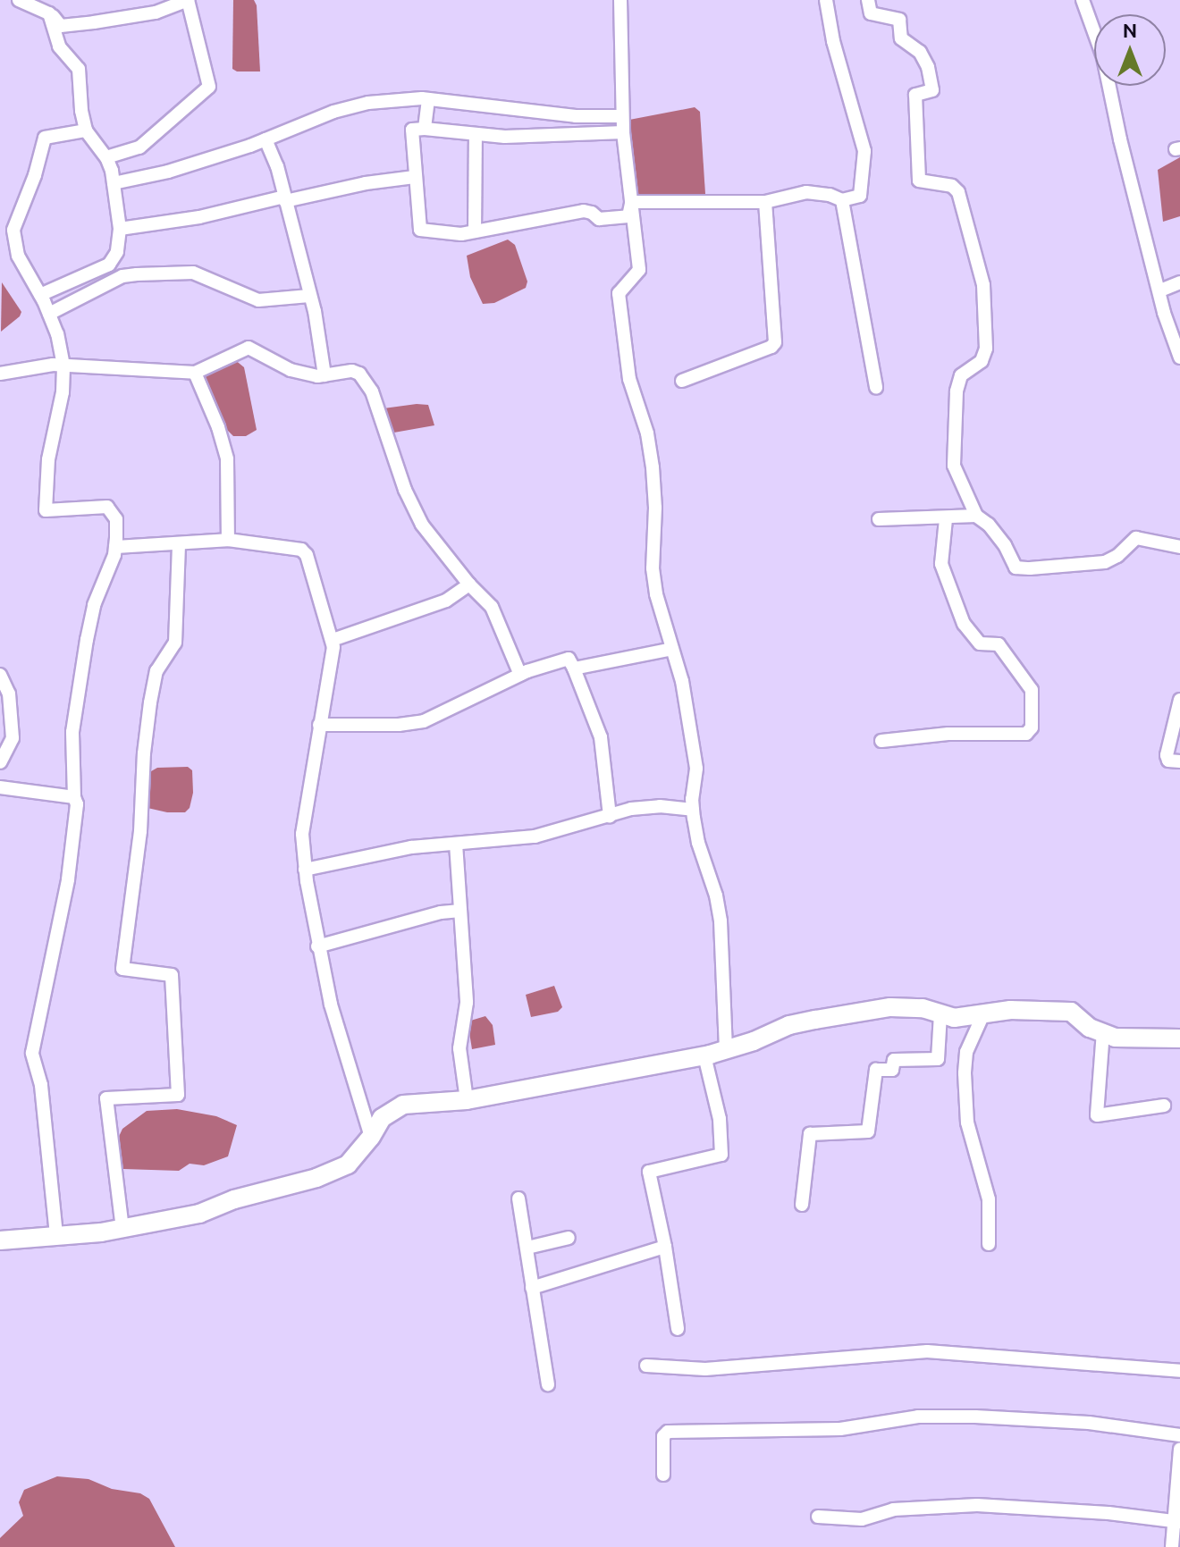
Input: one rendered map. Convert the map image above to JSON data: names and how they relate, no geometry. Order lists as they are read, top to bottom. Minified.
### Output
{"north":"top"}
